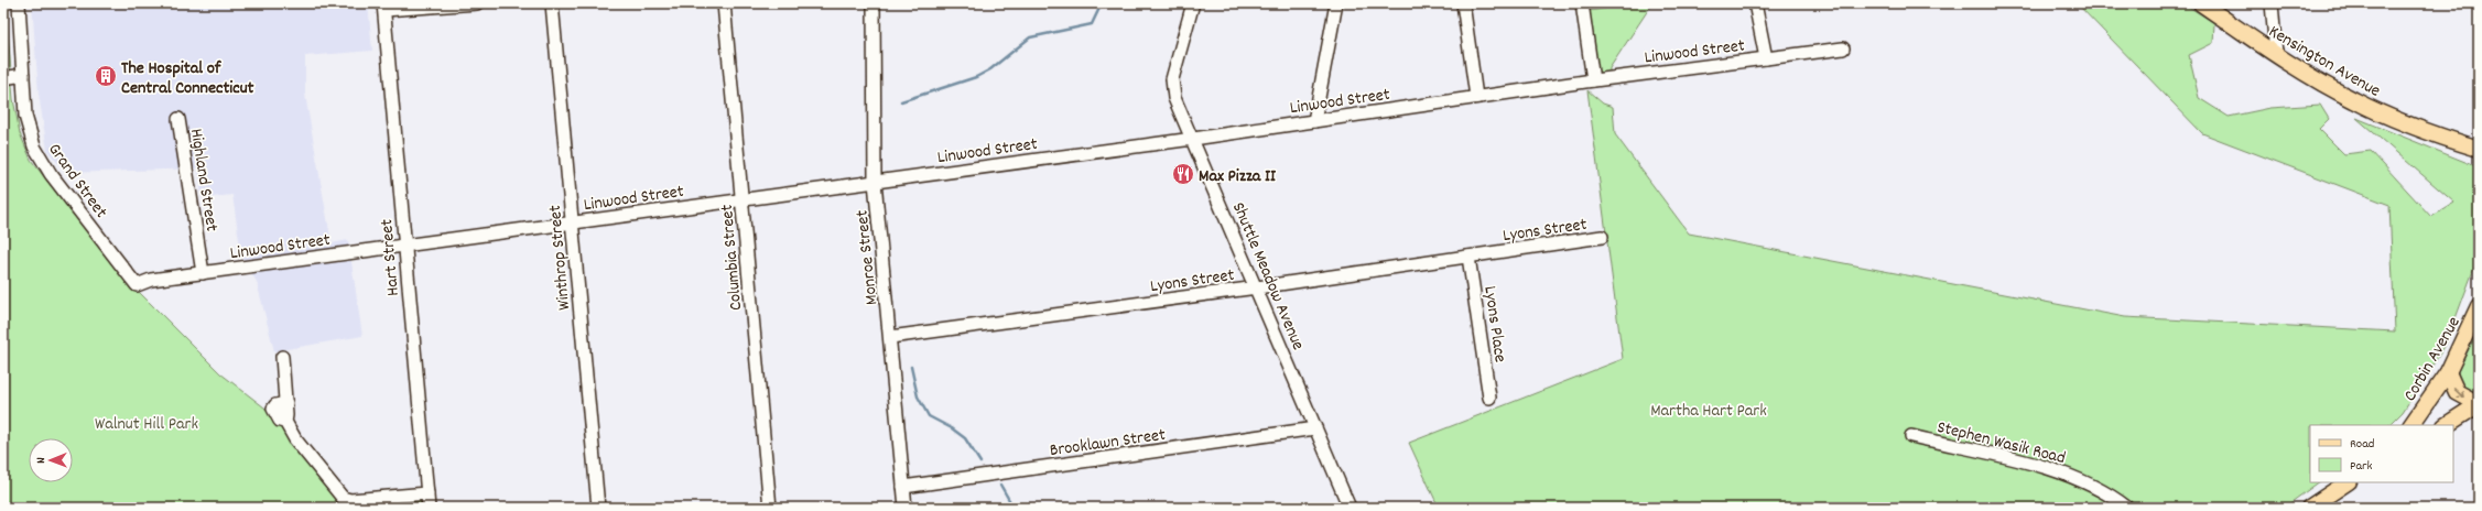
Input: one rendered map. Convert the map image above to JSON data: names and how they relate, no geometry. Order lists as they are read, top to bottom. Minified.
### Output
{"streets":{"main road":["Kensington Avenue","Corbin Avenue"],"street":["Linwood Street","Grand Street","Highland Street","Lyons Street","Hart Street","Winthrop Street","Columbia Street","Monroe Street","Shuttle Meadow Avenue","Lyons Place","Brooklawn Street","Stephen Wasik Road"]},"crossings":[["Linwood Street","Grand Street"],["Linwood Street","Highland Street"],["Linwood Street","Hart Street"],["Linwood Street","Winthrop Street"],["Linwood Street","Columbia Street"],["Linwood Street","Monroe Street"],["Linwood Street","Shuttle Meadow Avenue"],["Lyons Street","Monroe Street"],["Lyons Street","Shuttle Meadow Avenue"],["Lyons Street","Lyons Place"],["Monroe Street","Brooklawn Street"],["Shuttle Meadow Avenue","Brooklawn Street"]],"parks":["Martha Hart Park","Walnut Hill Park"],"places":{"building":["The Hospital of Central Connecticut"],"restaurant":["Max Pizza II"]},"legend":["Road","Park"],"north":"left"}
